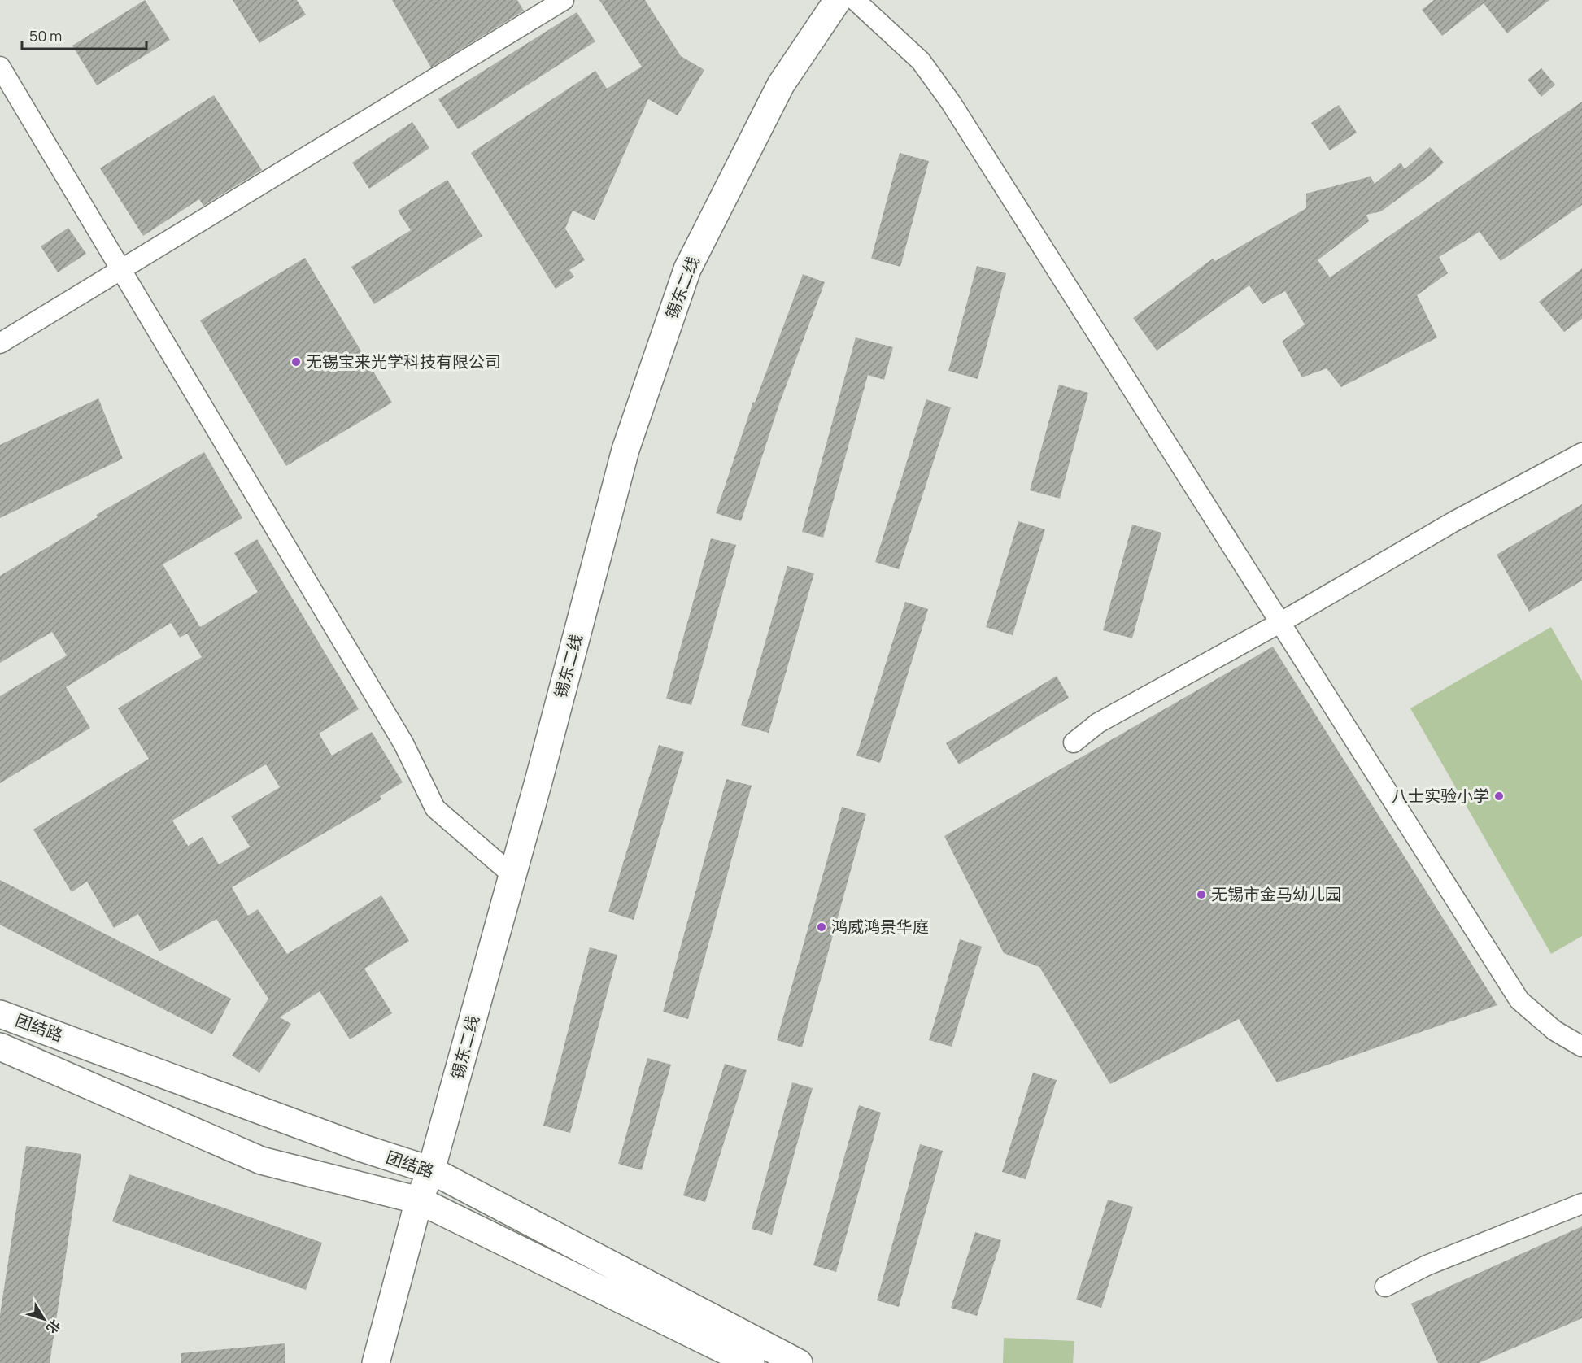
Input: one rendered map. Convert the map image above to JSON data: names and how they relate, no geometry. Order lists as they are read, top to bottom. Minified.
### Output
{"streets":{"main road":["锡东二线","团结路"]},"crossings":[["锡东二线","团结路"]],"places":["无锡宝来光学科技有限公司","八士实验小学","无锡市金马幼儿园","鸿威鸿景华庭"],"scale_bar":"50 m","north":"bottom right"}
